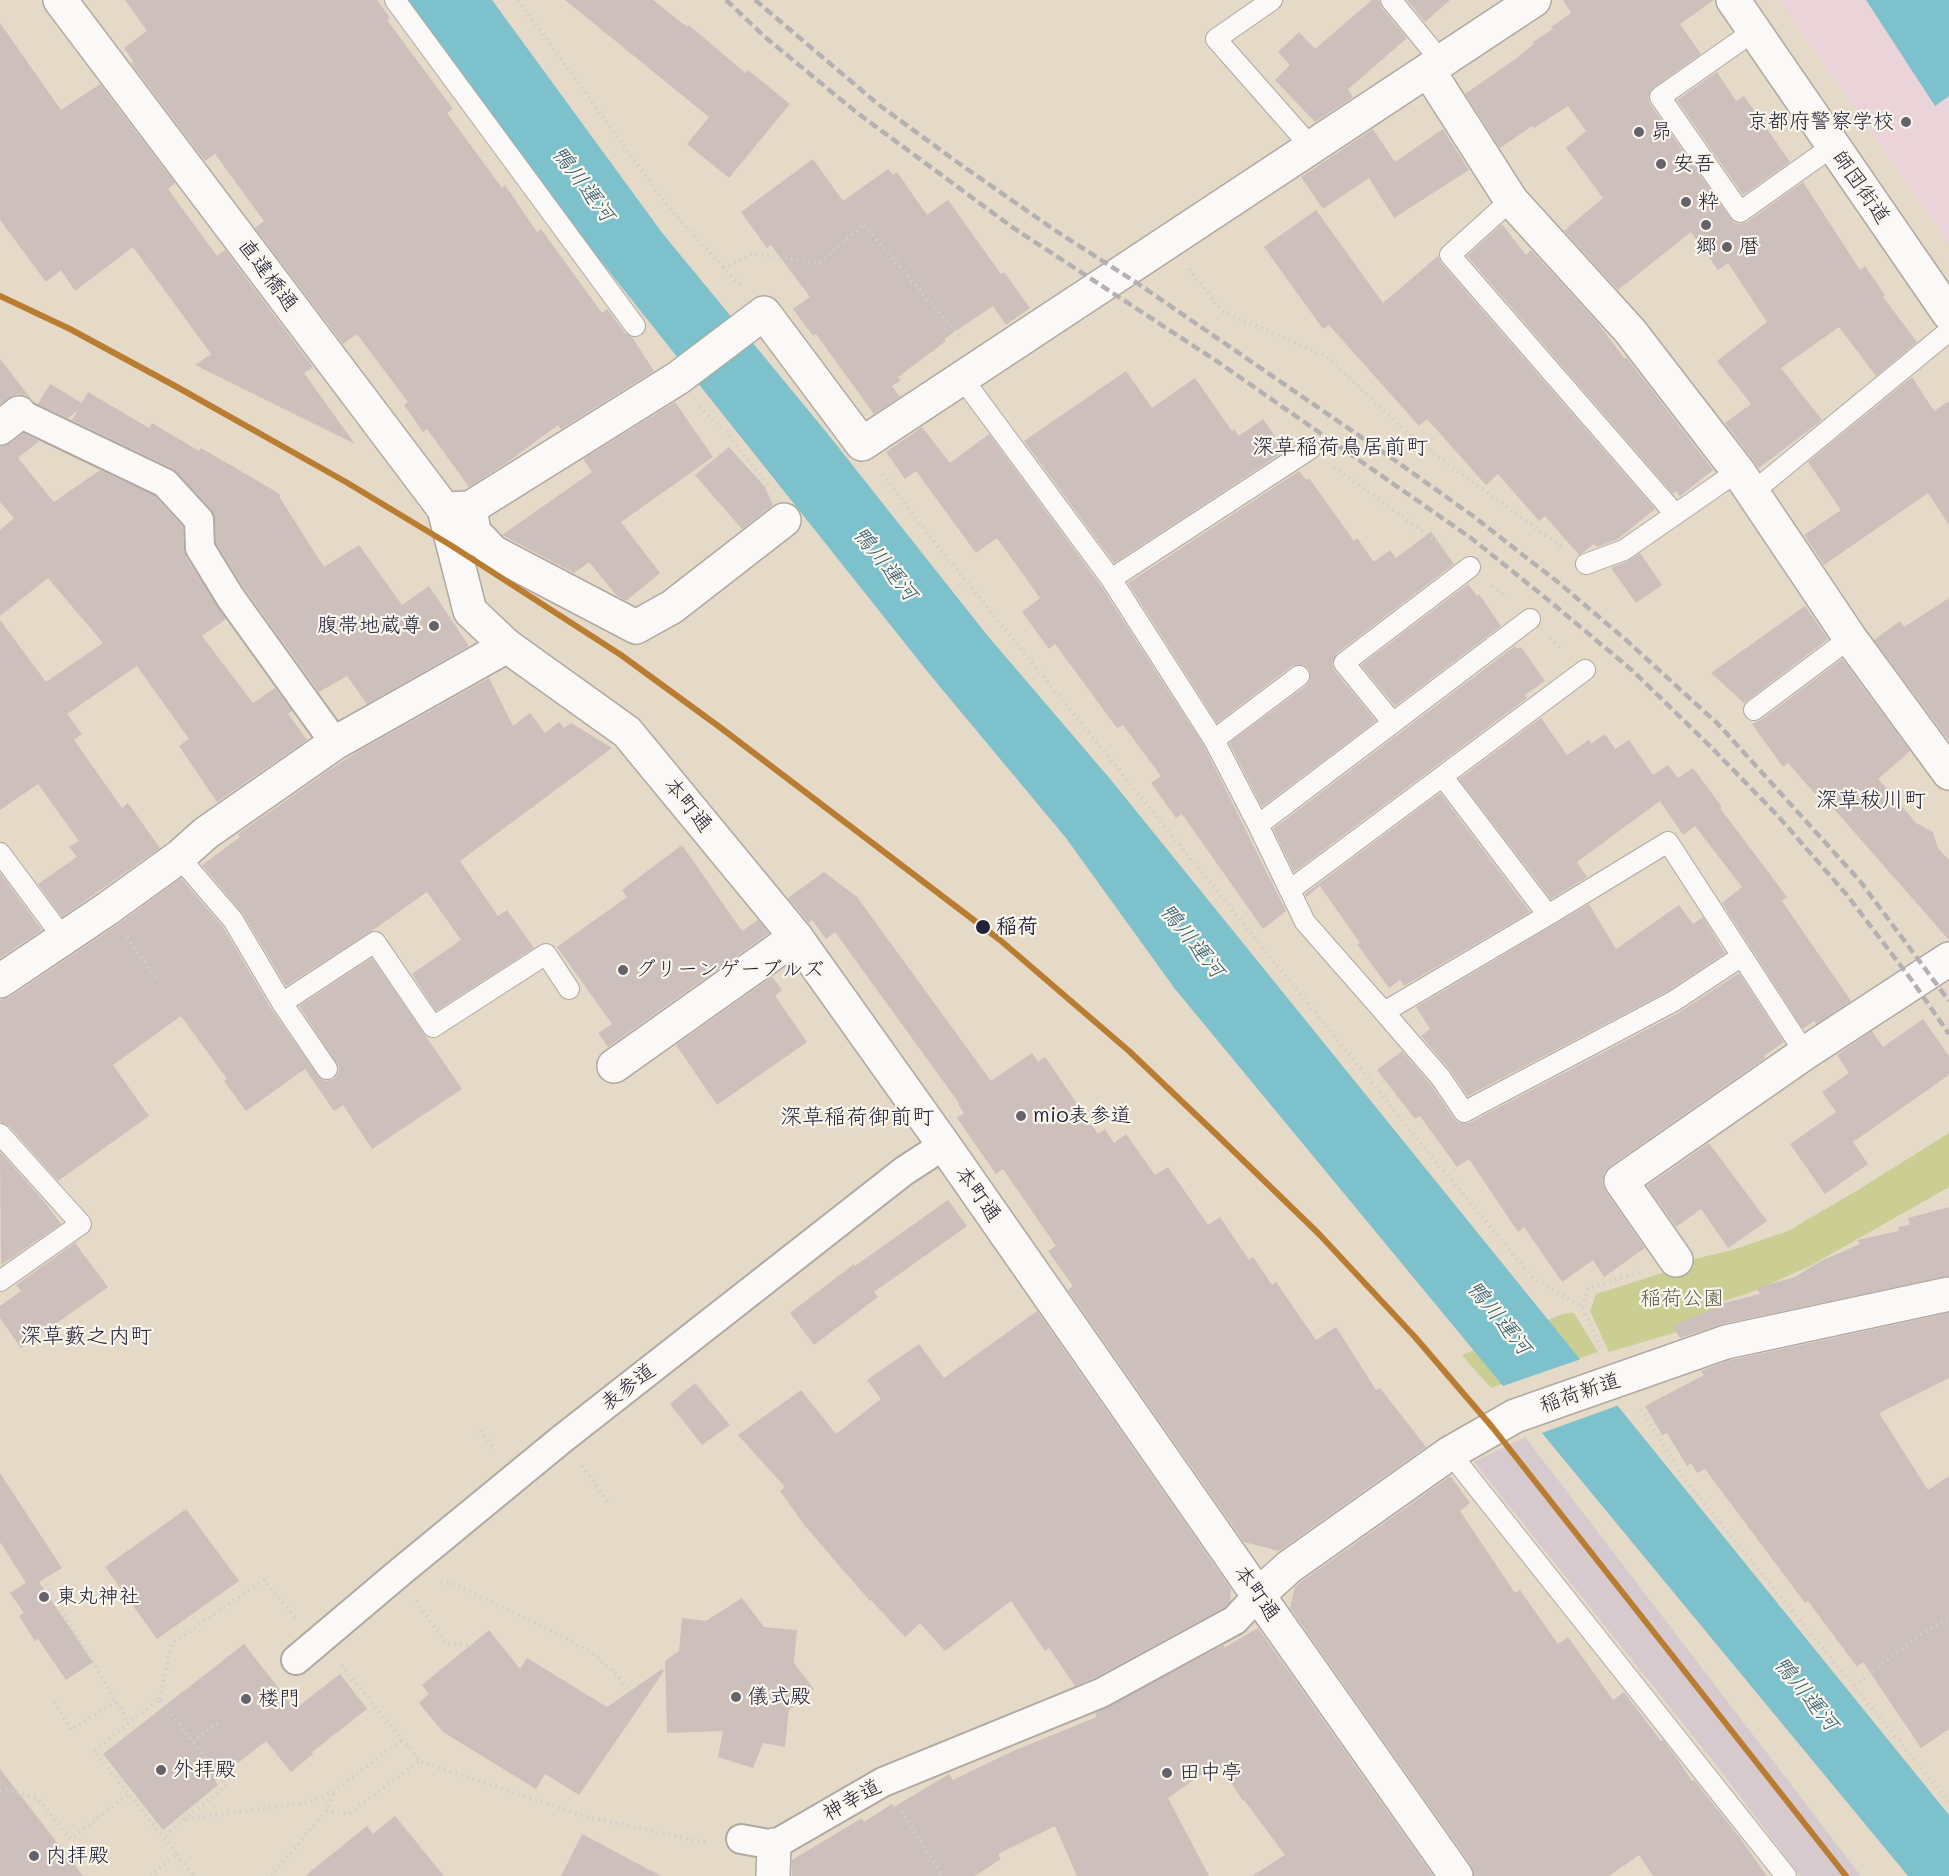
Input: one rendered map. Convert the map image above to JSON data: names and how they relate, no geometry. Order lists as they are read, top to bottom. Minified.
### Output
{"streets":{"street":["師団街道","直違橋通","本町通","表参道","稲荷新道","神幸道"]},"crossings":[["直違橋通","本町通"],["本町通","表参道"],["本町通","稲荷新道"],["本町通","神幸道"],["稲荷新道","神幸道"]],"districts":["深草稲荷鳥居前町","深草秡川町","深草稲荷御前町","深草藪之内町"],"water":["鴨川運河"],"parks":["稲荷公園"],"places":["京都府警察学校","昴","安吾","粋","郷","暦","腹帯地蔵尊","稲荷","グリーンゲーブルズ","mio表参道","東丸神社","儀式殿","楼門","外拝殿","田中亭","内拝殿"]}
